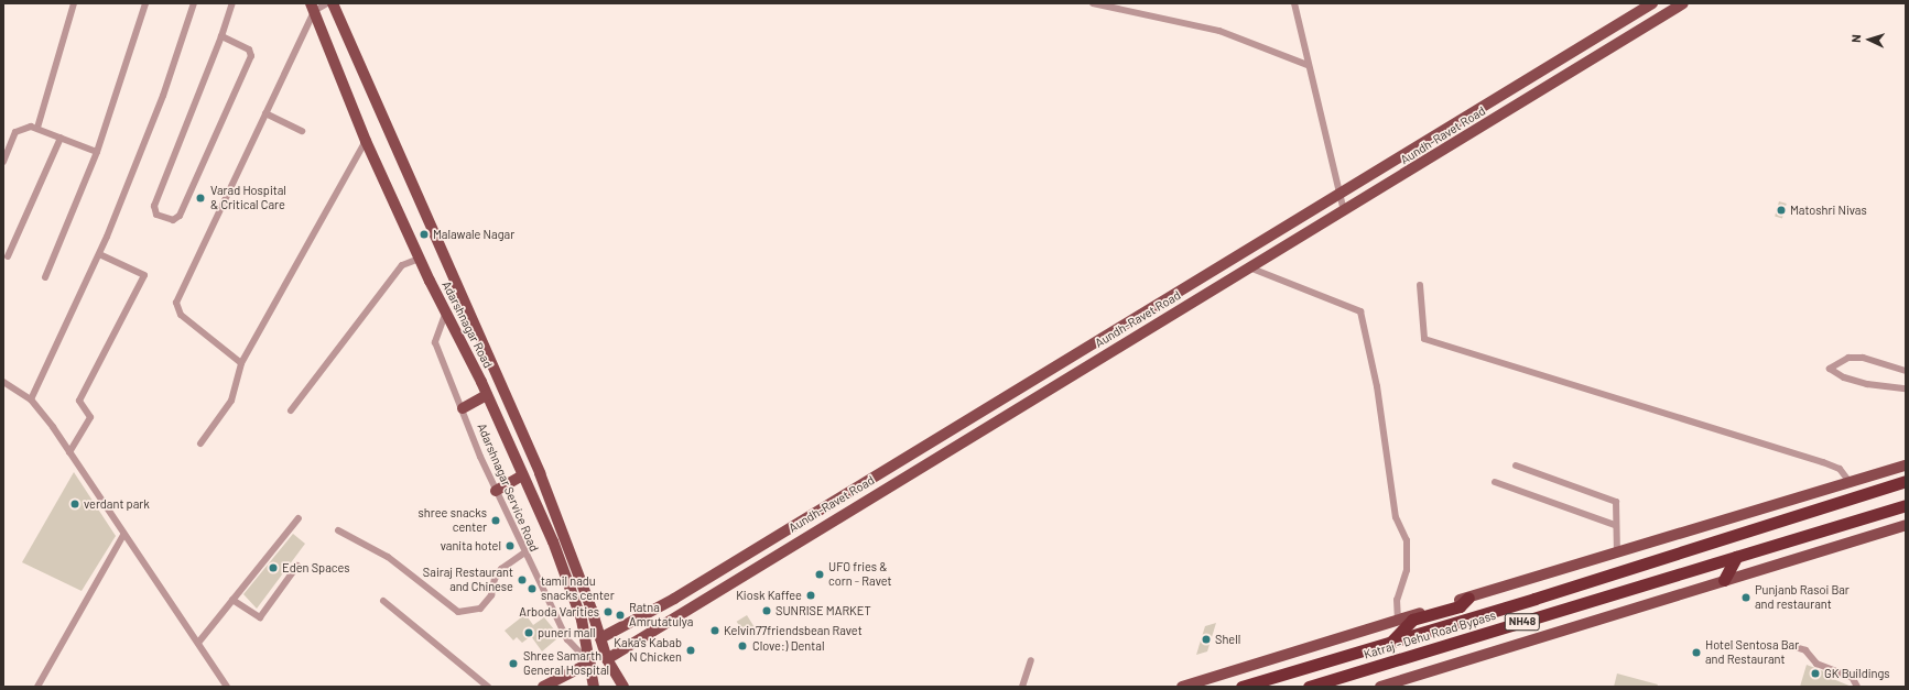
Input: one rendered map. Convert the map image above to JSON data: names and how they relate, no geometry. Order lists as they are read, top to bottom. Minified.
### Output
{"streets":{"highway":["NH48","Katraj - Dehu Road Bypass"],"main road":["Aundh-Ravet Road","Adarshnagar Road"],"street":["Adarshnagar Service Road"]},"crossings":[["Aundh-Ravet Road","Adarshnagar Road"],["Adarshnagar Road","Adarshnagar Service Road"],["NH48","Katraj - Dehu Road Bypass"]],"places":["Varad Hospital & Critical Care","Matoshri Nivas","Malawale Nagar","verdant park","shree snacks center","vanita hotel","Eden Spaces","UFO fries & corn - Ravet","Sairaj Restaurant and Chinese","tamil nadu snacks center","Kiosk Kaffee","Punjanb Rasoi Bar and restaurant","SUNRISE MARKET","Arboda Varities","Ratna Amrutatulya","Kelvin77friendsbean Ravet","puneri mall","Shell","Clove:) Dental","Kaka's Kabab N Chicken","Hotel Sentosa Bar and Restaurant","Shree Samarth General Hospital","GK Buildings"],"north":"left"}
